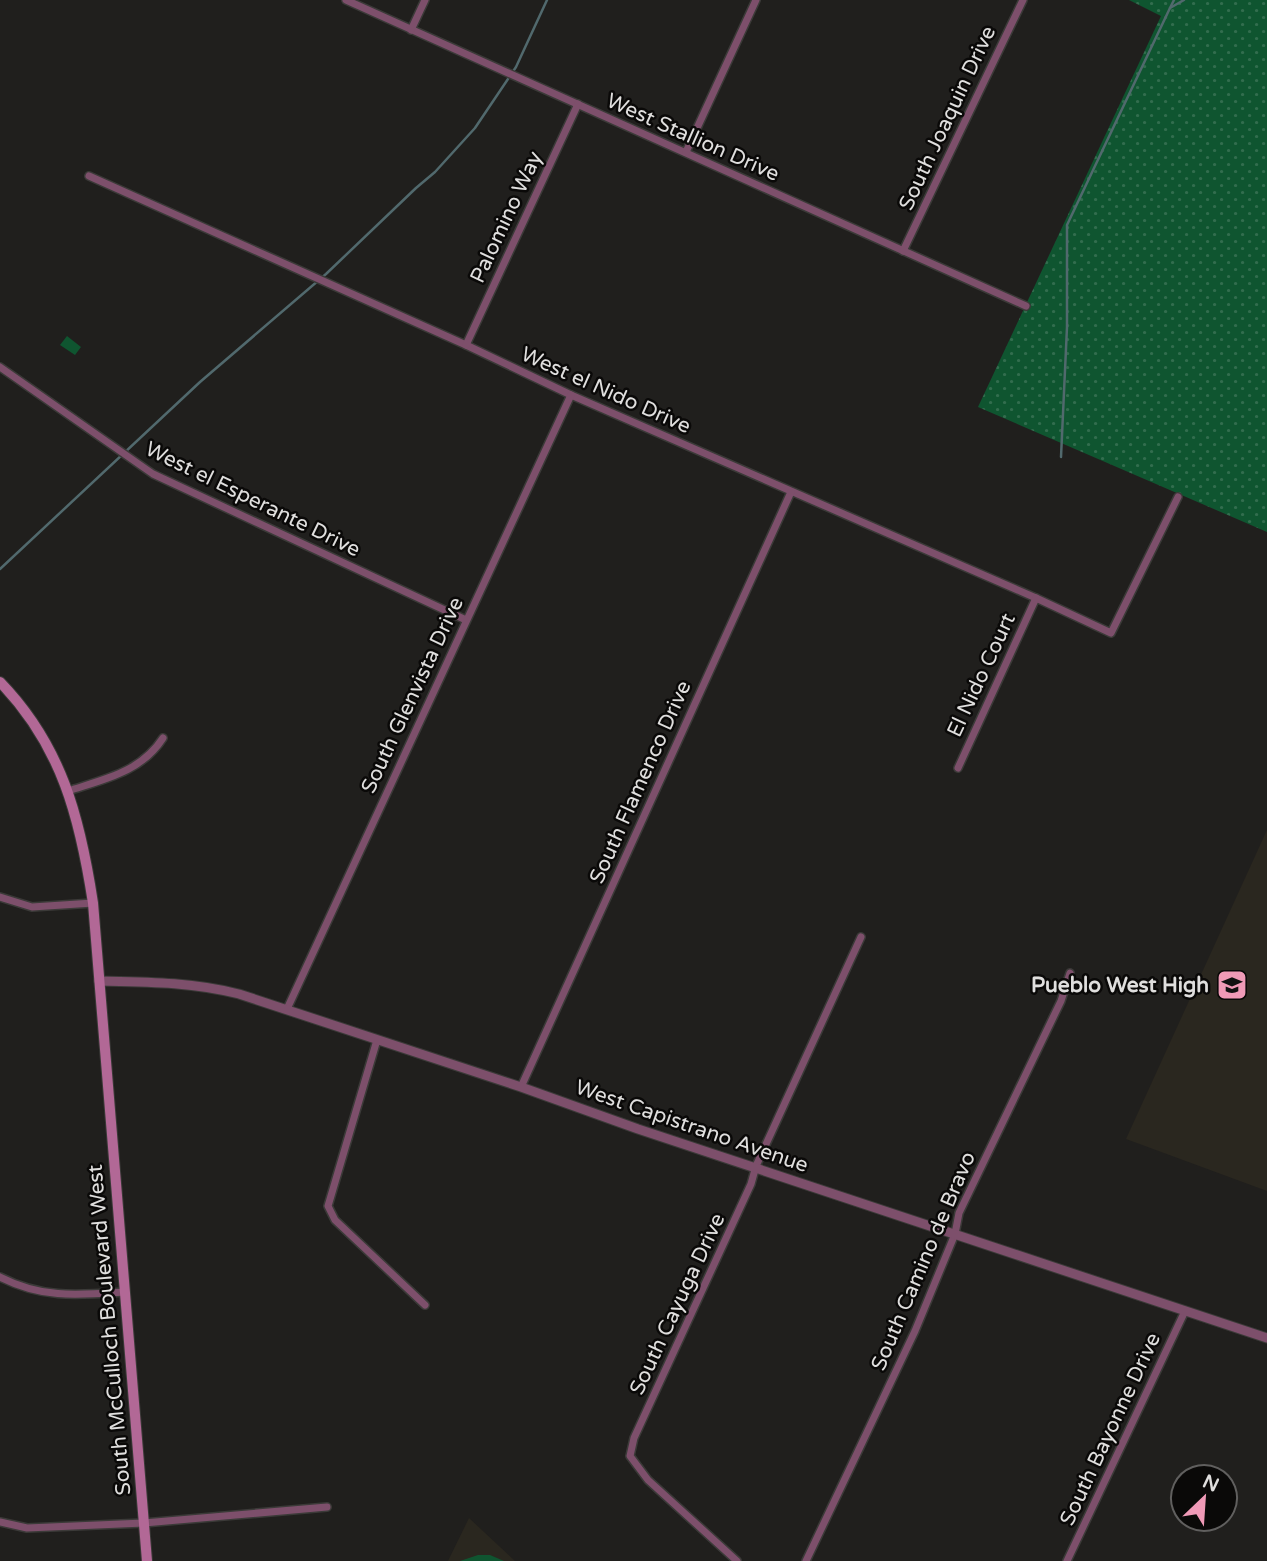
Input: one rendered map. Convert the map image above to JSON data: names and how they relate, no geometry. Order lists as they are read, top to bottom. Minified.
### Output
{"streets":{"main road":["South McCulloch Boulevard West"],"street":["South Joaquin Drive","West Stallion Drive","Palomino Way","West el Nido Drive","West el Esperante Drive","El Nido Court","South Glenvista Drive","South Flamenco Drive","West Capistrano Avenue","South Camino de Bravo","South Cayuga Drive","South Bayonne Drive"]},"crossings":[["South Joaquin Drive","West Stallion Drive"],["West Stallion Drive","Palomino Way"],["Palomino Way","West el Nido Drive"],["West el Nido Drive","El Nido Court"],["West el Nido Drive","South Glenvista Drive"],["West el Nido Drive","South Flamenco Drive"],["West el Esperante Drive","South Glenvista Drive"],["South Glenvista Drive","West Capistrano Avenue"],["South Flamenco Drive","West Capistrano Avenue"],["West Capistrano Avenue","South Camino de Bravo"],["West Capistrano Avenue","South Cayuga Drive"],["West Capistrano Avenue","South McCulloch Boulevard West"],["West Capistrano Avenue","South Bayonne Drive"]],"places":{"school or university":["Pueblo West High"]},"north":"top right"}
